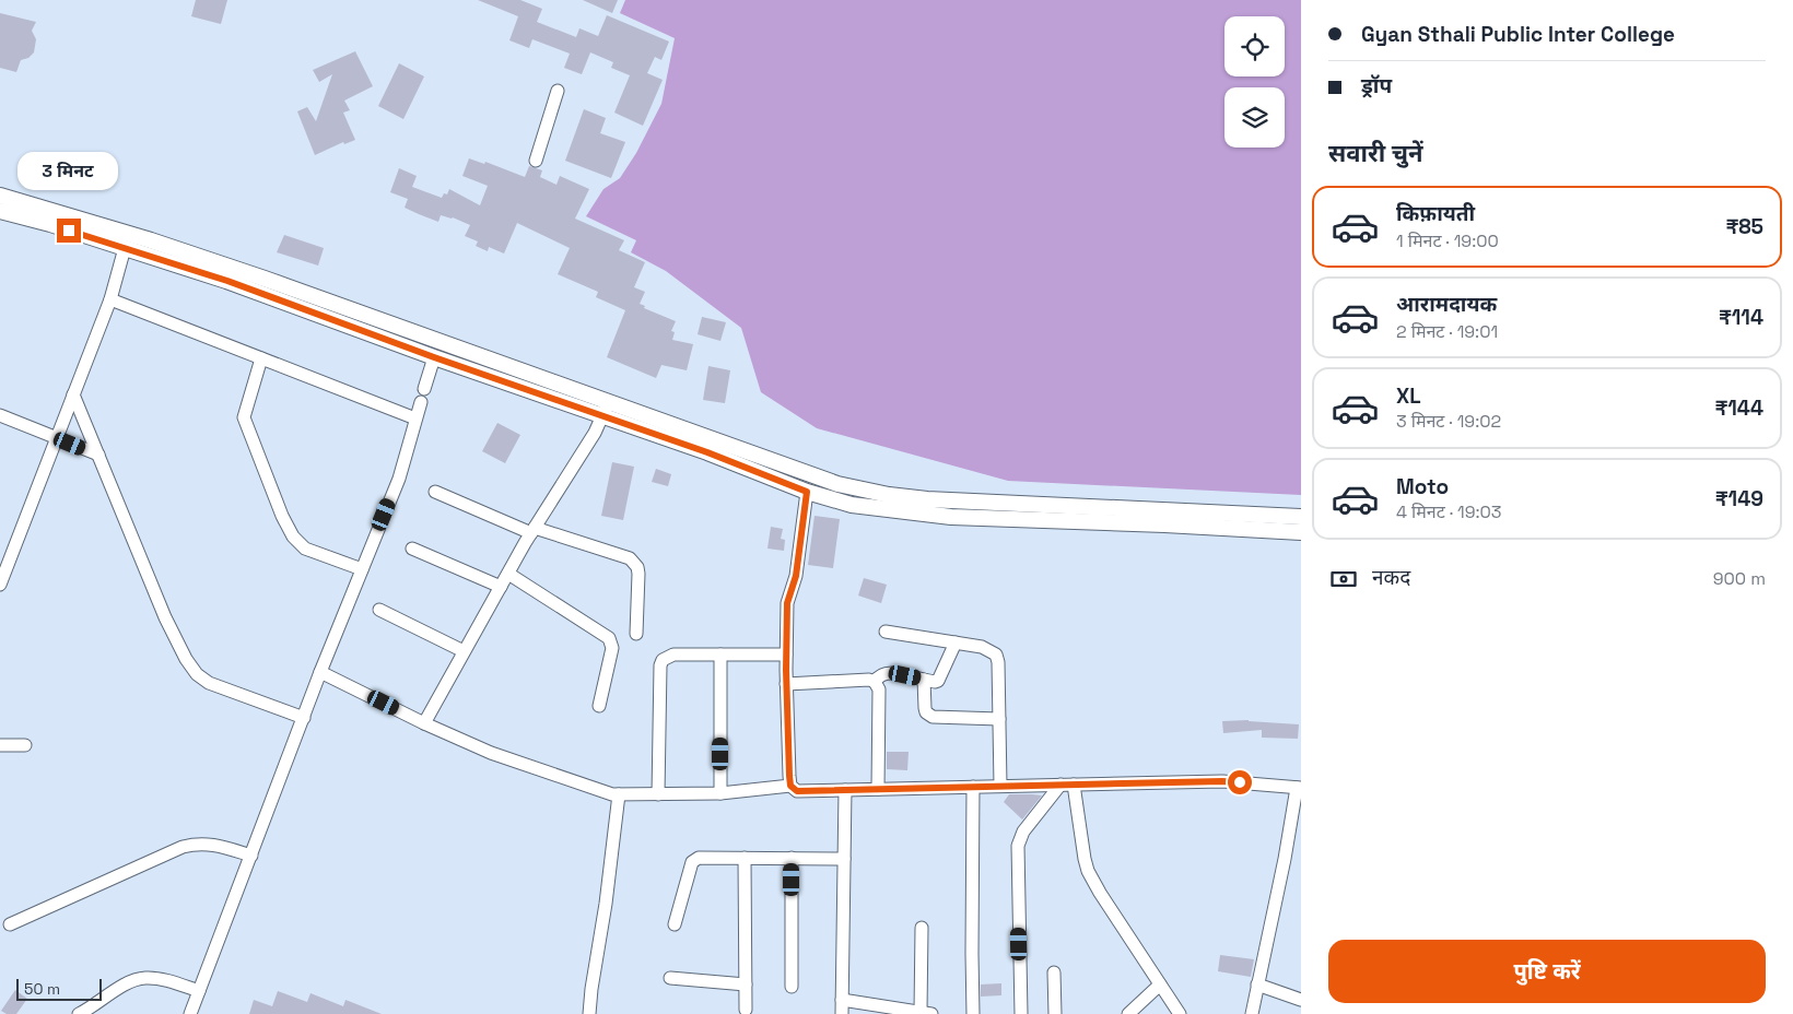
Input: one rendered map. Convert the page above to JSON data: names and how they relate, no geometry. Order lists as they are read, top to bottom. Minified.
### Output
{"scale_bar":"50 m","page":{"banner":["Gyan Sthali Public Inter College","ड्रॉप"],"heading":"सवारी चुनें","bubble":"3 मिनट","list":[{"name":"किफ़ायती","note":"1 मिनट · 19:00","value":"₹85"},{"name":"आरामदायक","note":"2 मिनट · 19:01","value":"₹114"},{"name":"XL","note":"3 मिनट · 19:02","value":"₹144"},{"name":"Moto","note":"4 मिनट · 19:03","value":"₹149"}],"pay":["नकद","900 m"],"buttons":"पुष्टि करें","scale":"50 m"}}
